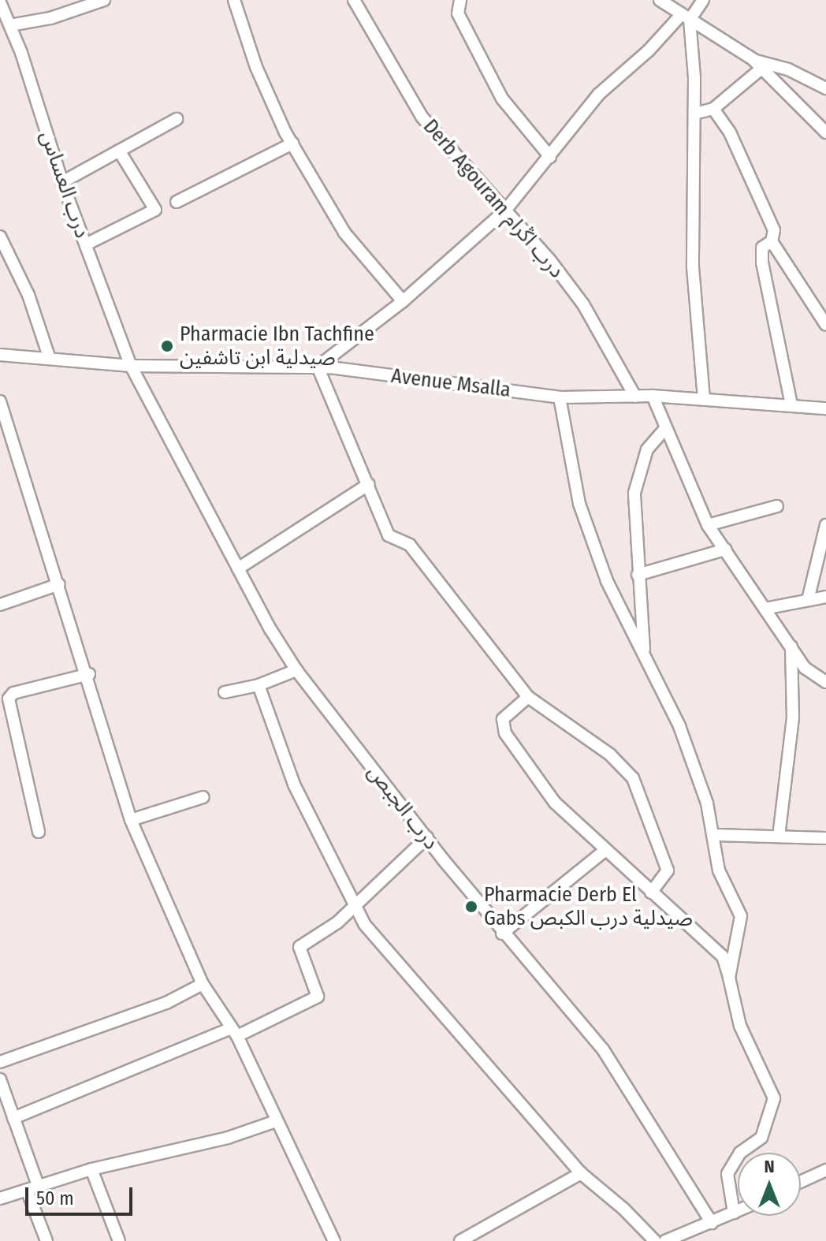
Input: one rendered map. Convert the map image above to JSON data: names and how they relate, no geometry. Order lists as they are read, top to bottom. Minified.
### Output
{"streets":{"street":["درب العساس","Derb Agouram درب اڭرام","Avenue Msalla","درب الجبص"]},"crossings":[["درب العساس","Avenue Msalla"],["درب العساس","درب الجبص"],["Derb Agouram درب اڭرام","Avenue Msalla"],["Avenue Msalla","درب الجبص"]],"places":["Pharmacie Ibn Tachfine صيدلية ابن تاشفين","Pharmacie Derb El Gabs صيدلية درب الكبص"],"scale_bar":"50 m","north":"top"}
